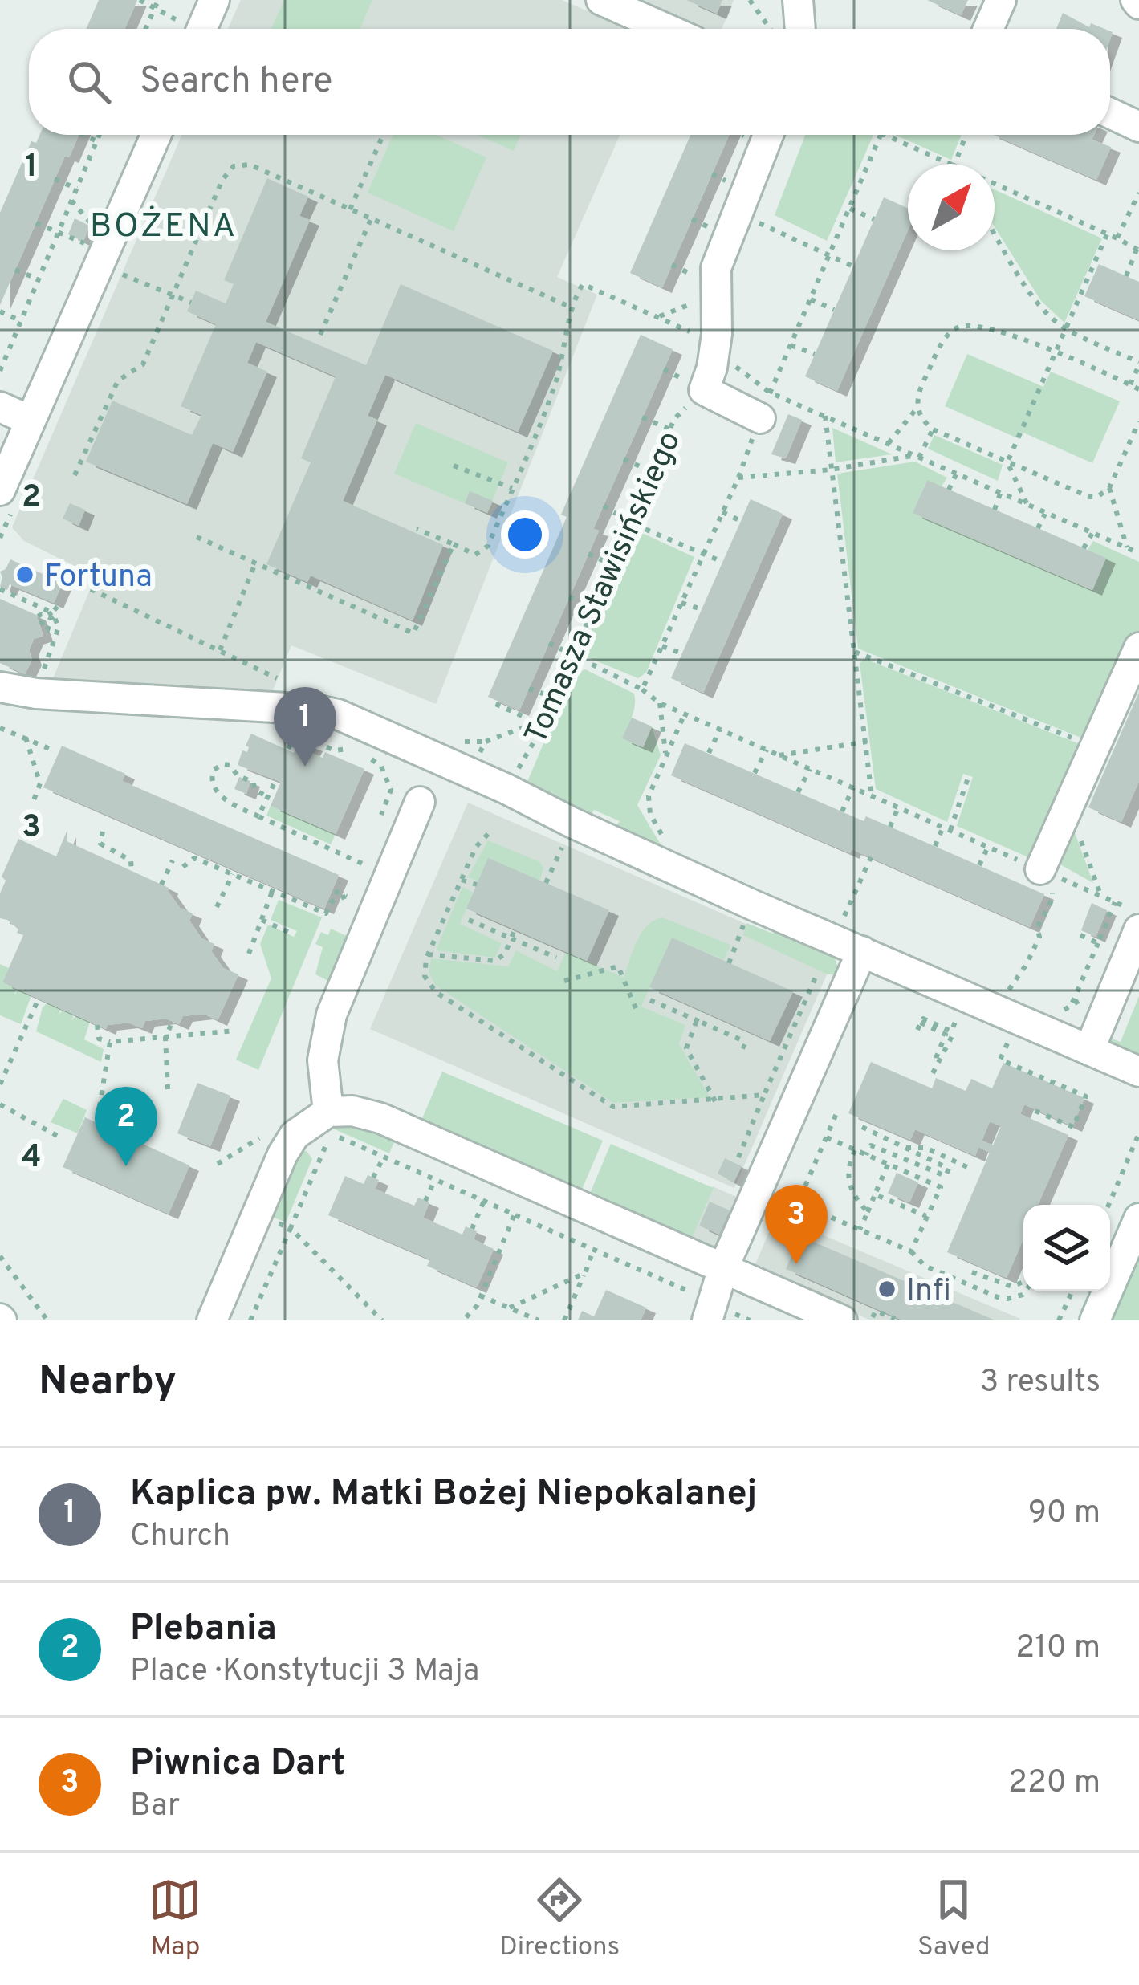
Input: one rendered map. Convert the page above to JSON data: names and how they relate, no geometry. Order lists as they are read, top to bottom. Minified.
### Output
{"streets":{"path":["Tomasza Stawisińskiego"]},"districts":["BOŻENA"],"places":["Fortuna","Infi"],"north":"top right","page":{"search":"Search here","pins":["1","2","3"],"heading":["Nearby","3 results"],"list":[{"mark":"1","name":"Kaplica pw. Matki Bożej Niepokalanej","note":"Church","value":"90 m"},{"mark":"2","name":"Plebania","note":"Place · Konstytucji 3 Maja","value":"210 m"},{"mark":"3","name":"Piwnica Dart","note":"Bar","value":"220 m"}],"nav":["Map","Directions","Saved"]},"grid":{"rows":["1","2","3","4"]}}
